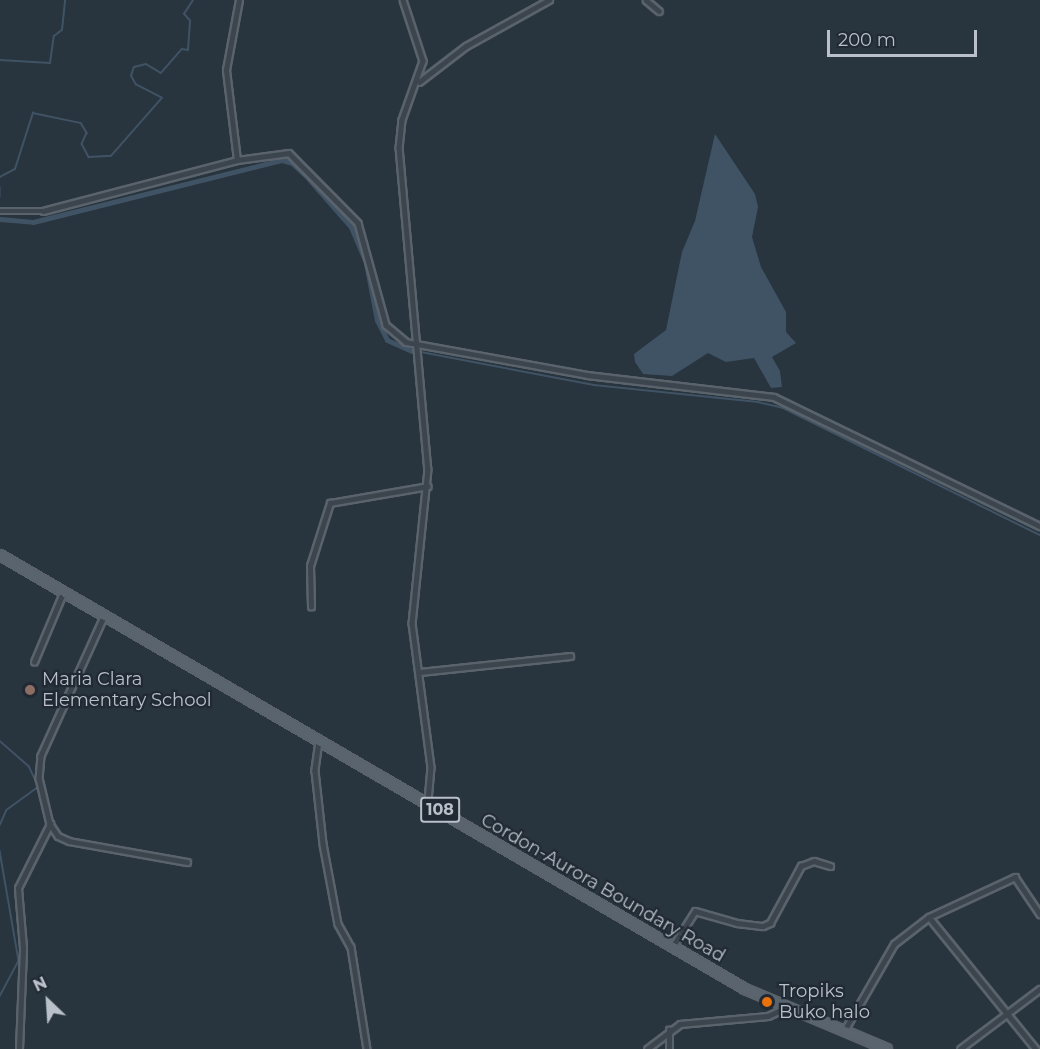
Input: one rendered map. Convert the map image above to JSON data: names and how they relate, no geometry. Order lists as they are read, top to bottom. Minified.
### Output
{"streets":{"main road":["108","Cordon-Aurora Boundary Road"]},"places":["Maria Clara Elementary School","Tropiks Buko halo"],"scale_bar":"200 m","north":"top left"}
